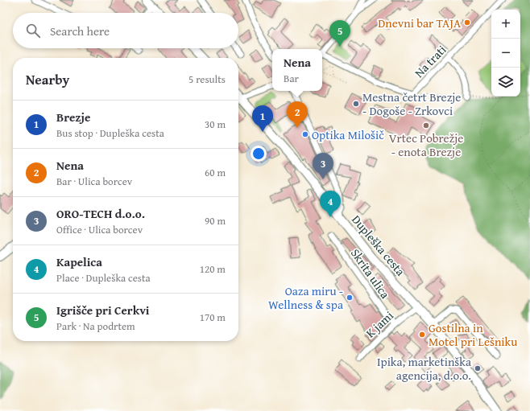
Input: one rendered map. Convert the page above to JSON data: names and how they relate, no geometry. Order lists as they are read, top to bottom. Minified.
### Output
{"streets":{"street":["Na trati","Dupleška cesta","Skrita ulica","K jami"]},"crossings":[["Dupleška cesta","K jami"],["Skrita ulica","K jami"]],"places":["Dnevni bar TAJA","Mestna četrt Brezje - Dogoše - Zrkovci","Vrtec Pobrežje - enota Brezje","Optika Milošič","Oaza miru - Wellness & spa","Gostilna in Motel pri Lešniku","Ipika, marketinška agencija, d.o.o."],"page":{"map_buttons":["+","−"],"search":"Search here","pins":["5","2","1","3","4"],"popup":["Nena","Bar"],"heading":["Nearby","5 results"],"list":[{"mark":"1","name":"Brezje","note":"Bus stop · Dupleška cesta","value":"30 m"},{"mark":"2","name":"Nena","note":"Bar · Ulica borcev","value":"60 m"},{"mark":"3","name":"ORO-TECH d.o.o.","note":"Office · Ulica borcev","value":"90 m"},{"mark":"4","name":"Kapelica","note":"Place · Dupleška cesta","value":"120 m"},{"mark":"5","name":"Igrišče pri Cerkvi","note":"Park · Na podrtem","value":"170 m"}]}}
